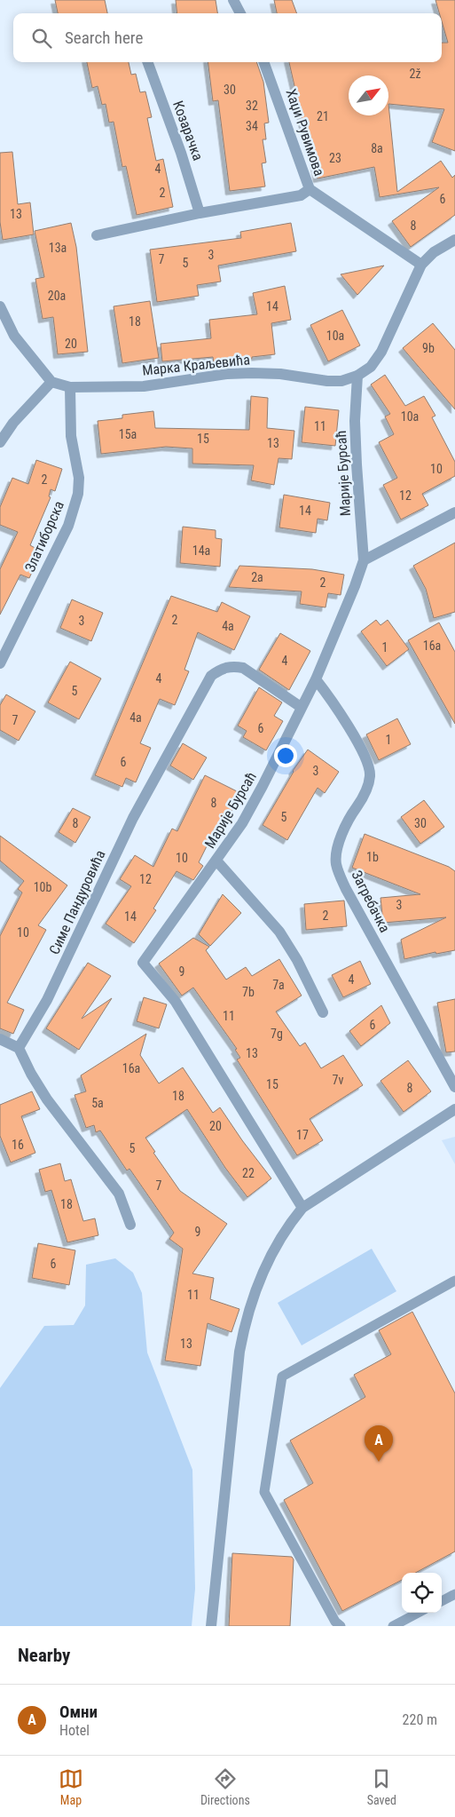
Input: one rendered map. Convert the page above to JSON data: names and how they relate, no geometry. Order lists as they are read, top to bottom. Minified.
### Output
{"streets":{"street":["Козарачка","Хаџи Рувимова","Марка Краљевића","Марије Бурсаћ","Златиборска","Загребачка","Симе Пандуровића"]},"crossings":[["Хаџи Рувимова","Марка Краљевића"],["Марка Краљевића","Марије Бурсаћ"],["Марка Краљевића","Златиборска"],["Марије Бурсаћ","Загребачка"],["Марије Бурсаћ","Симе Пандуровића"]],"house_numbers":["2ž","30","32","21","34","8a","23","4","2","6","13","8","13a","3","7","5","20a","14","18","10a","20","9b","10a","11","15a","15","13","10","2","12","14","14a","2a","2","2","3","4a","16a","1","4","4","5","4a","7","6","1","6","3","8","5","8","30","1b","10","12","10b","3","2","14","10","9","4","7a","7b","11","6","7g","13","16a","7v","15","8","18","5a","20","17","16","5","22","7","18","9","6","11","13"],"north":"top right","page":{"search":"Search here","pins":"A","heading":"Nearby","list":[{"mark":"A","name":"Омни","note":"Hotel","value":"220 m"}],"nav":["Map","Directions","Saved"]}}
